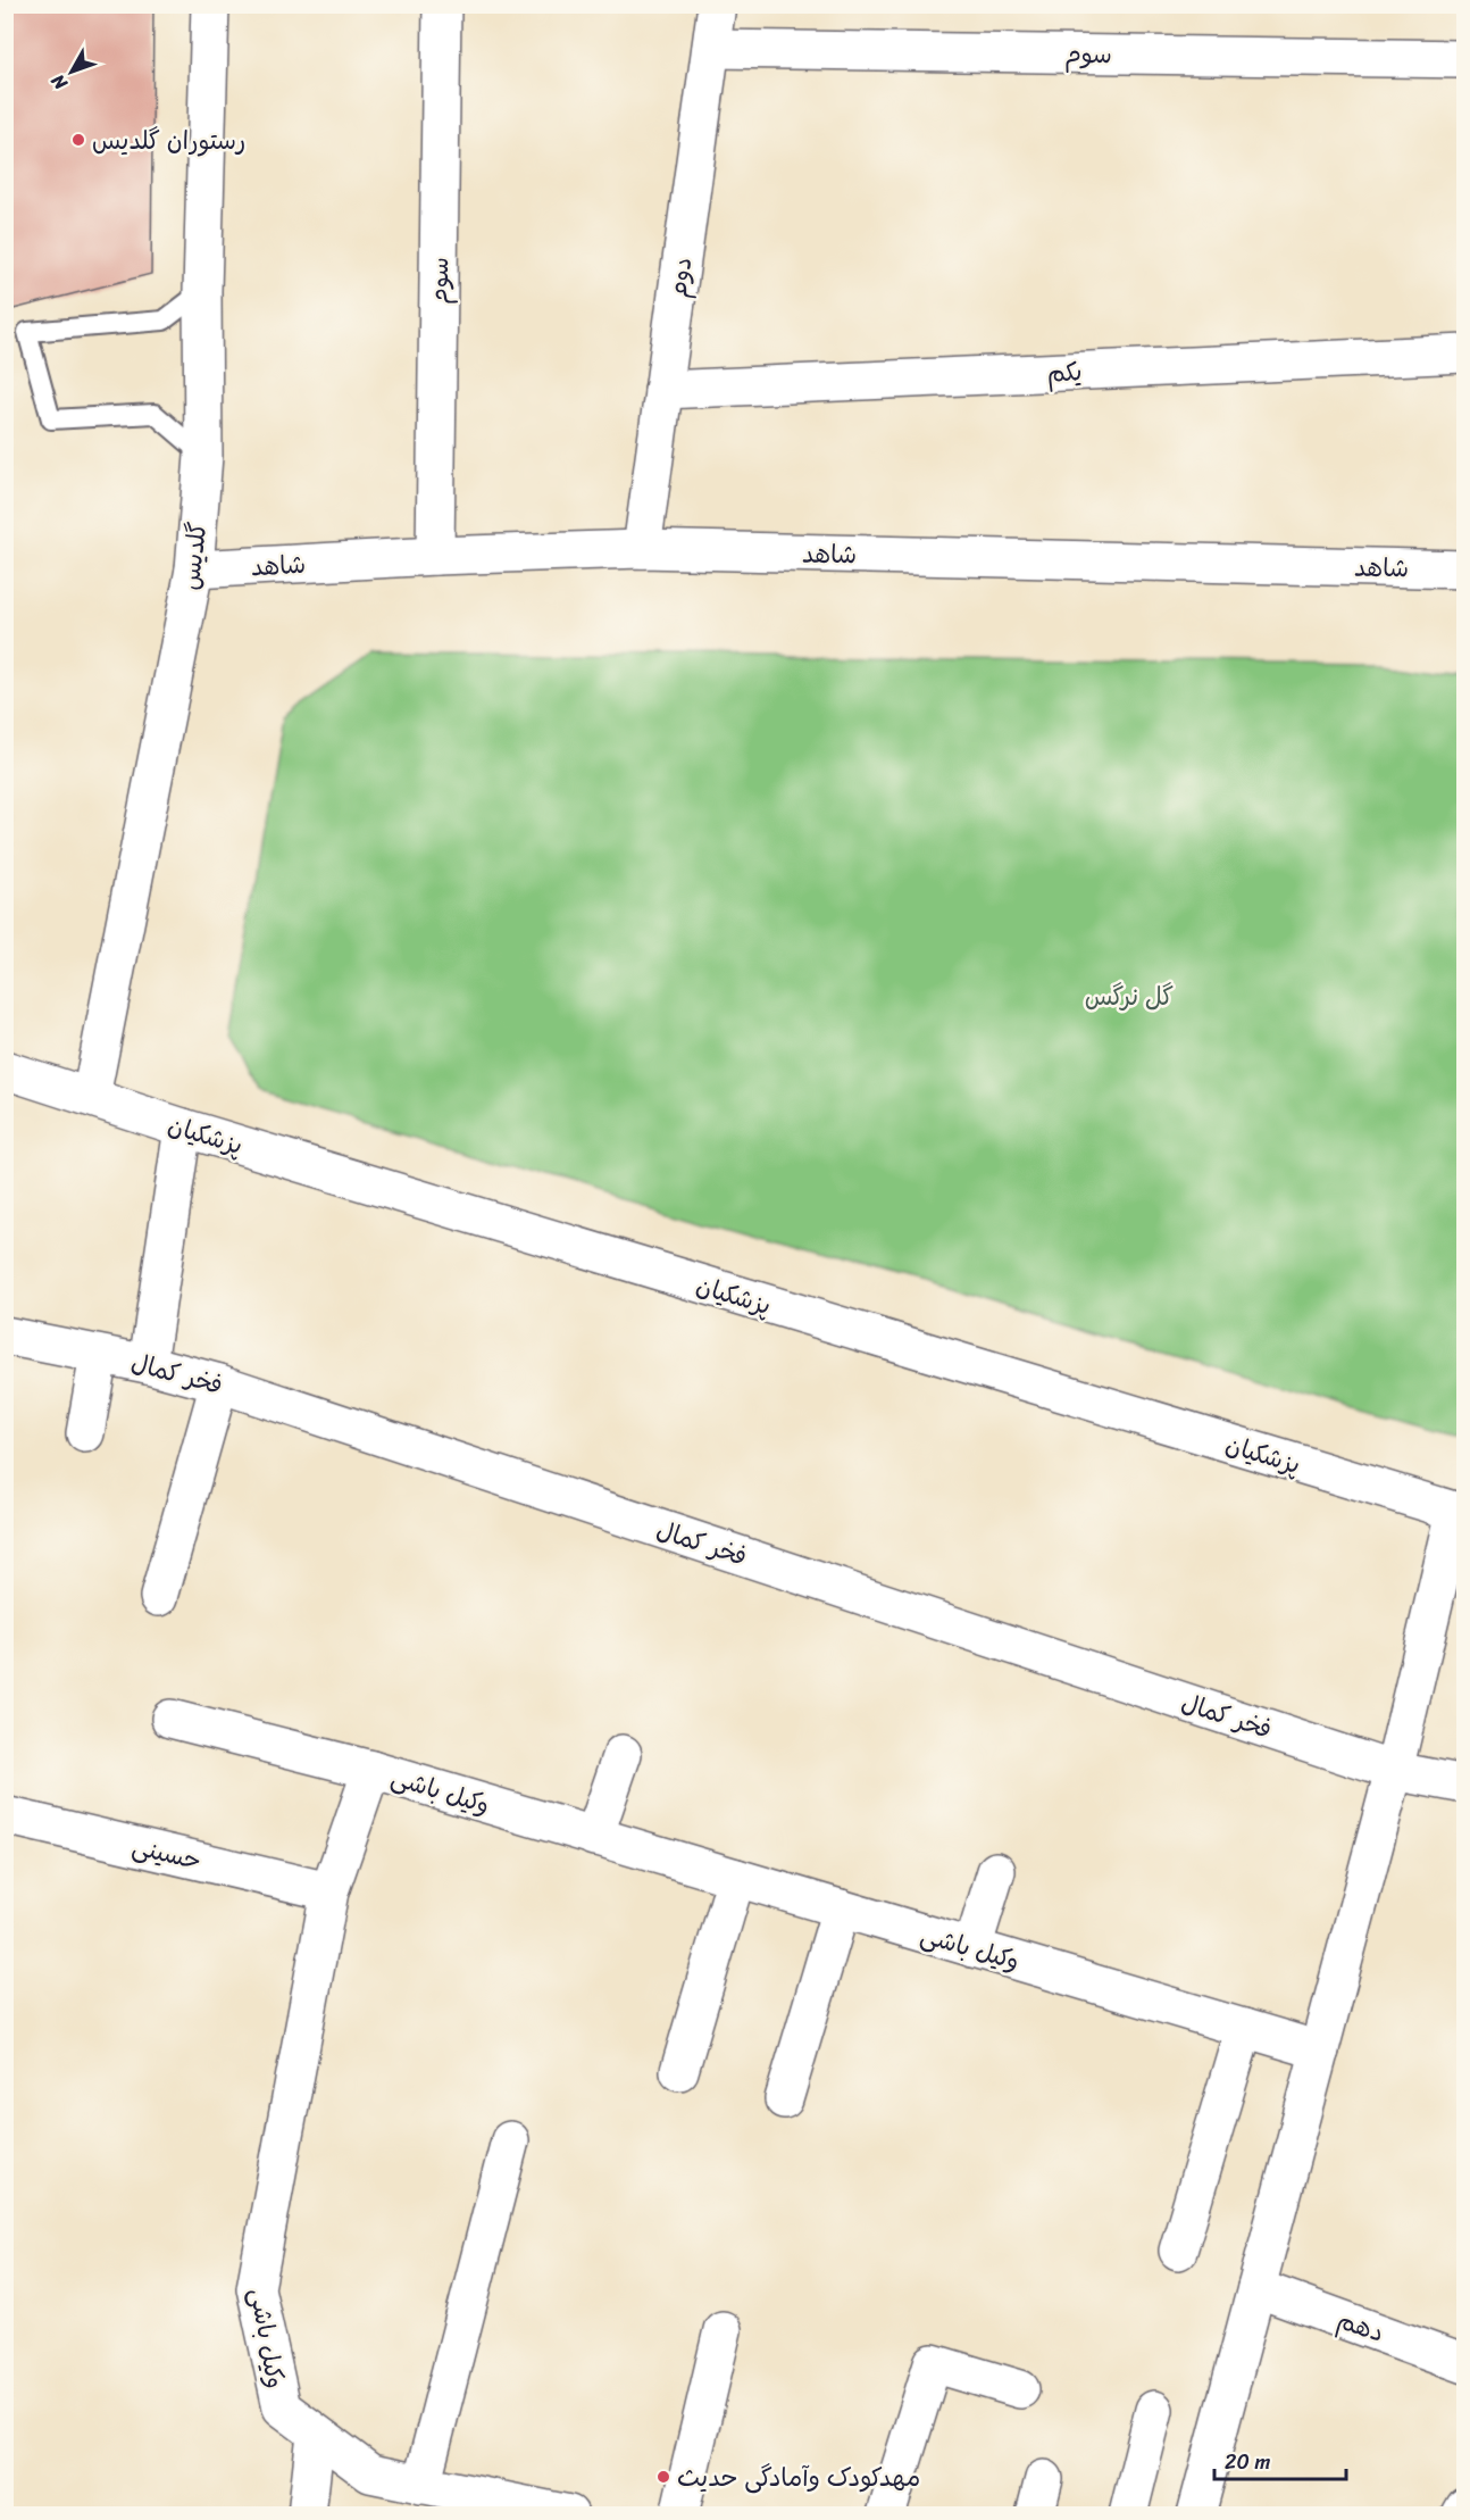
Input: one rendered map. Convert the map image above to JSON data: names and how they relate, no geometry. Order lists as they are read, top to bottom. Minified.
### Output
{"streets":{"street":["سوم","دوم","یکم","شاهد","گلدیس","پزشکیان","فخر کمال","وکیل باشی","حسینی","دهم"]},"crossings":[["سوم","دوم"],["سوم","شاهد"],["دوم","یکم"],["دوم","شاهد"],["شاهد","گلدیس"],["گلدیس","پزشکیان"],["وکیل باشی","حسینی"]],"parks":["گل نرگس"],"places":["رستوران گلدیس","مهدکودک وآمادگی حدیث"],"scale_bar":"20 m","north":"bottom left"}
